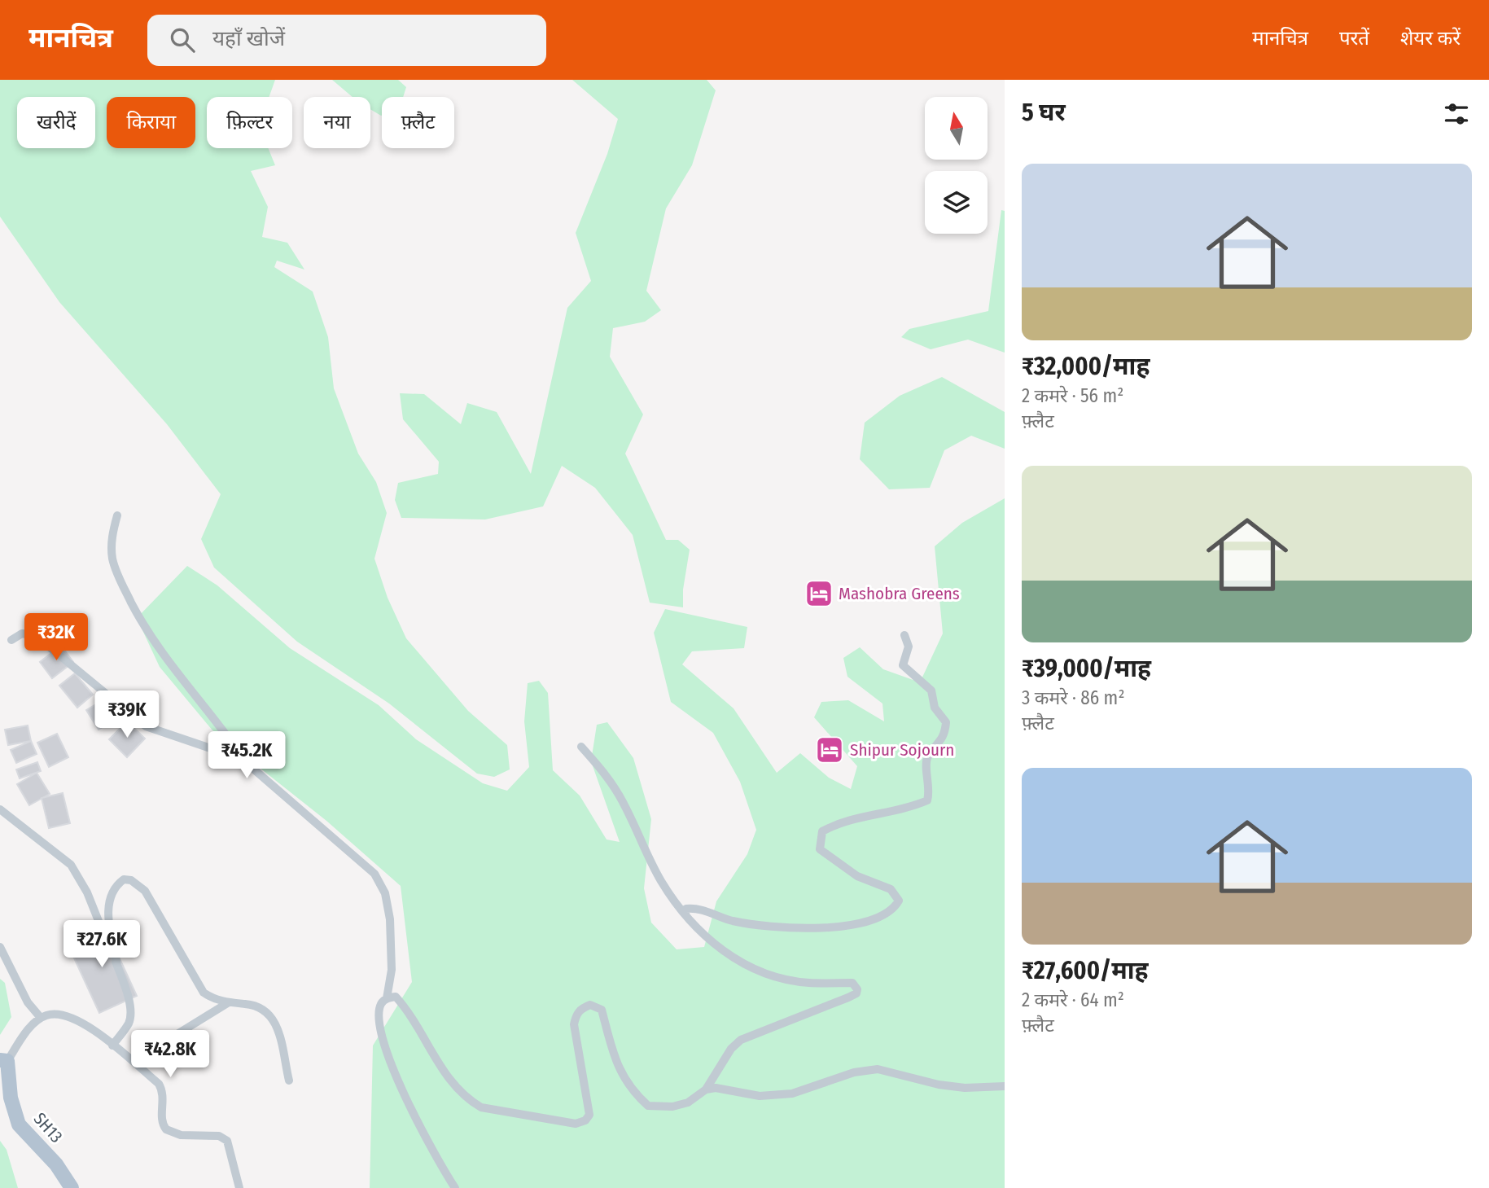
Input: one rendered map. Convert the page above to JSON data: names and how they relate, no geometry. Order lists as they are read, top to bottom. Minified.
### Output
{"streets":{"main road":["SH13"]},"places":{"hotel":["Mashobra Greens","Shipur Sojourn"]},"north":"top","page":{"header":"मानचित्र","search":"यहाँ खोजें","nav":["मानचित्र","परतें","शेयर करें"],"heading":"5 घर","chip":["खरीदें","किराया","फ़िल्टर","नया","फ़्लैट"],"list":[{"name":"₹32,000/माह","note":"2 कमरे · 56 m² · फ़्लैट"},{"name":"₹39,000/माह","note":"3 कमरे · 86 m² · फ़्लैट"},{"name":"₹27,600/माह","note":"2 कमरे · 64 m² · फ़्लैट"}],"price":["₹32K","₹39K","₹45.2K","₹27.6K","₹42.8K"]}}
